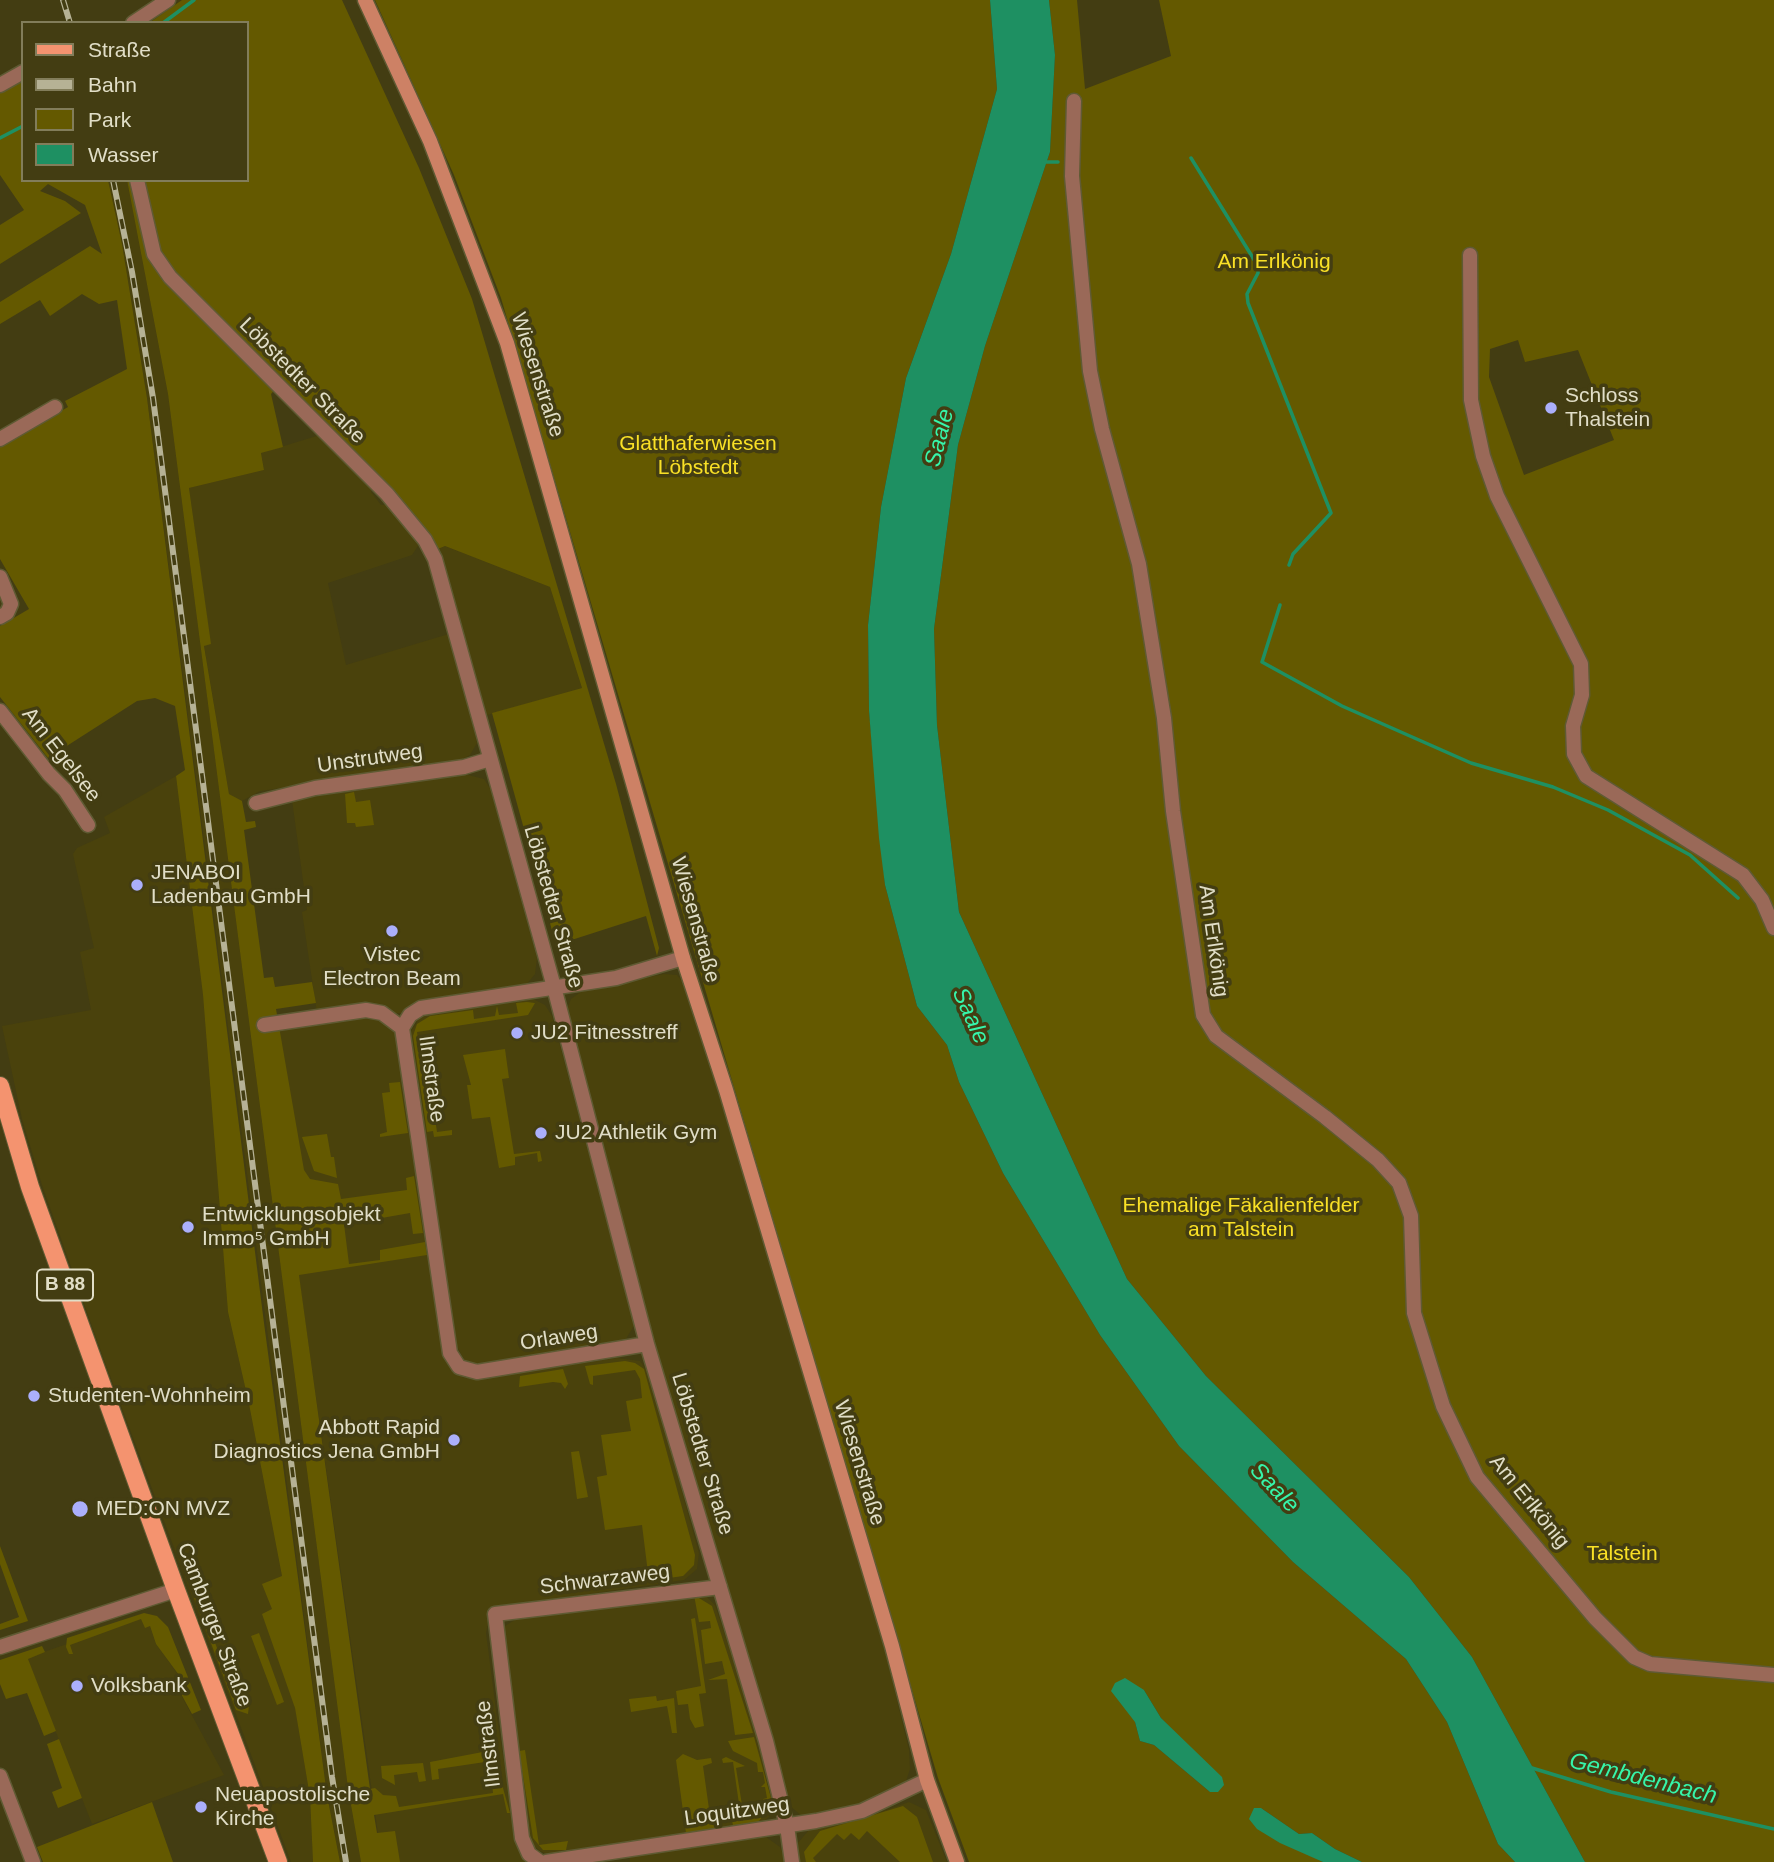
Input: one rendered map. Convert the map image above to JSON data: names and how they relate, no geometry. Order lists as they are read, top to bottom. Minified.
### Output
{"streets":{"main road":["B 88","Camburger Straße"],"street":["Wiesenstraße","Löbstedter Straße","Am Egelsee","Unstrutweg","Am Erlkönig","Ilmstraße","Orlaweg","Schwarzaweg","Loquitzweg"]},"crossings":[["Wiesenstraße","Ilmstraße"],["Wiesenstraße","Loquitzweg"],["Löbstedter Straße","Unstrutweg"],["Löbstedter Straße","Ilmstraße"],["Löbstedter Straße","Orlaweg"],["Löbstedter Straße","Schwarzaweg"],["Löbstedter Straße","Loquitzweg"],["Ilmstraße","Orlaweg"],["Ilmstraße","Schwarzaweg"],["Ilmstraße","Loquitzweg"]],"water":["Saale","Gembdenbach"],"parks":["Am Erlkönig","Glatthaferwiesen Löbstedt","Ehemalige Fäkalienfelder am Talstein","Talstein"],"places":["Schloss Thalstein","JENABOI Ladenbau GmbH","Vistec Electron Beam","JU2 Fitnesstreff","JU2 Athletik Gym","Entwicklungsobjekt Immo⁵ GmbH","Studenten-Wohnheim","Abbott Rapid Diagnostics Jena GmbH","MED:ON MVZ","Volksbank","Neuapostolische Kirche"],"legend":["Straße","Bahn","Park","Wasser"]}
